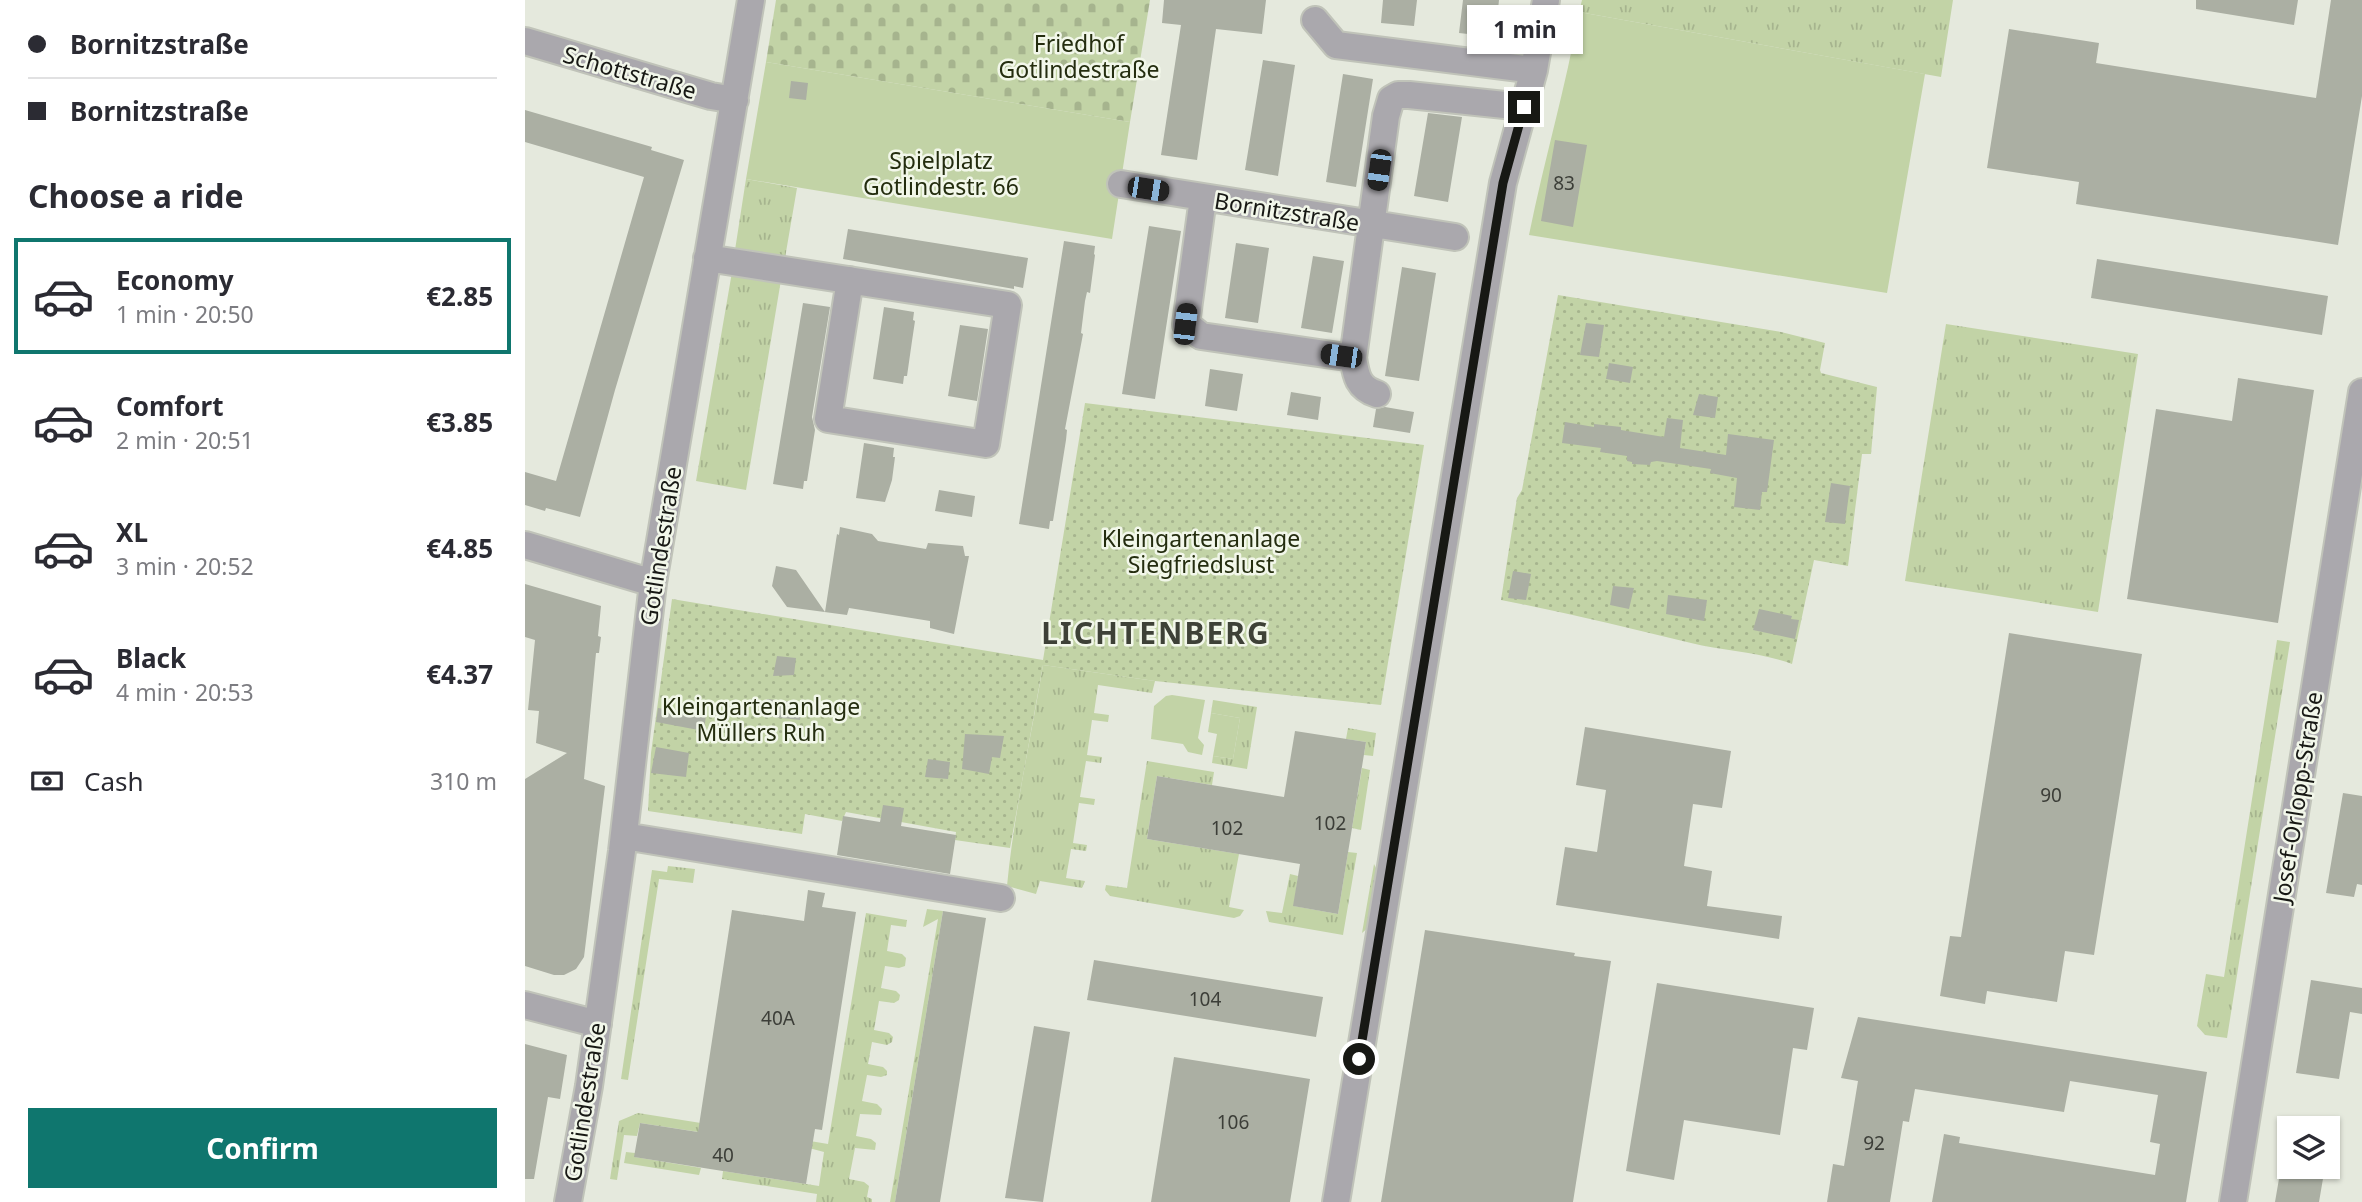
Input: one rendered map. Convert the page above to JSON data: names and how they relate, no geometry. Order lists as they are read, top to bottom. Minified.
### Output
{"streets":{"street":["Schottstraße","Bornitzstraße","Gotlindestraße","Josef-Orlopp-Straße"]},"crossings":[["Schottstraße","Gotlindestraße"]],"districts":["LICHTENBERG"],"parks":["Friedhof Gotlindestraße","Spielplatz Gotlindestr. 66","Kleingartenanlage Siegfriedslust","Kleingartenanlage Müllers Ruh"],"house_numbers":["83","90","102","102","104","40A","106","92","40"],"page":{"banner":["Bornitzstraße","Bornitzstraße"],"bubble":"1 min","heading":"Choose a ride","list":[{"name":"Economy","note":"1 min · 20:50","value":"€2.85"},{"name":"Comfort","note":"2 min · 20:51","value":"€3.85"},{"name":"XL","note":"3 min · 20:52","value":"€4.85"},{"name":"Black","note":"4 min · 20:53","value":"€4.37"}],"pay":["Cash","310 m"],"buttons":"Confirm"}}
